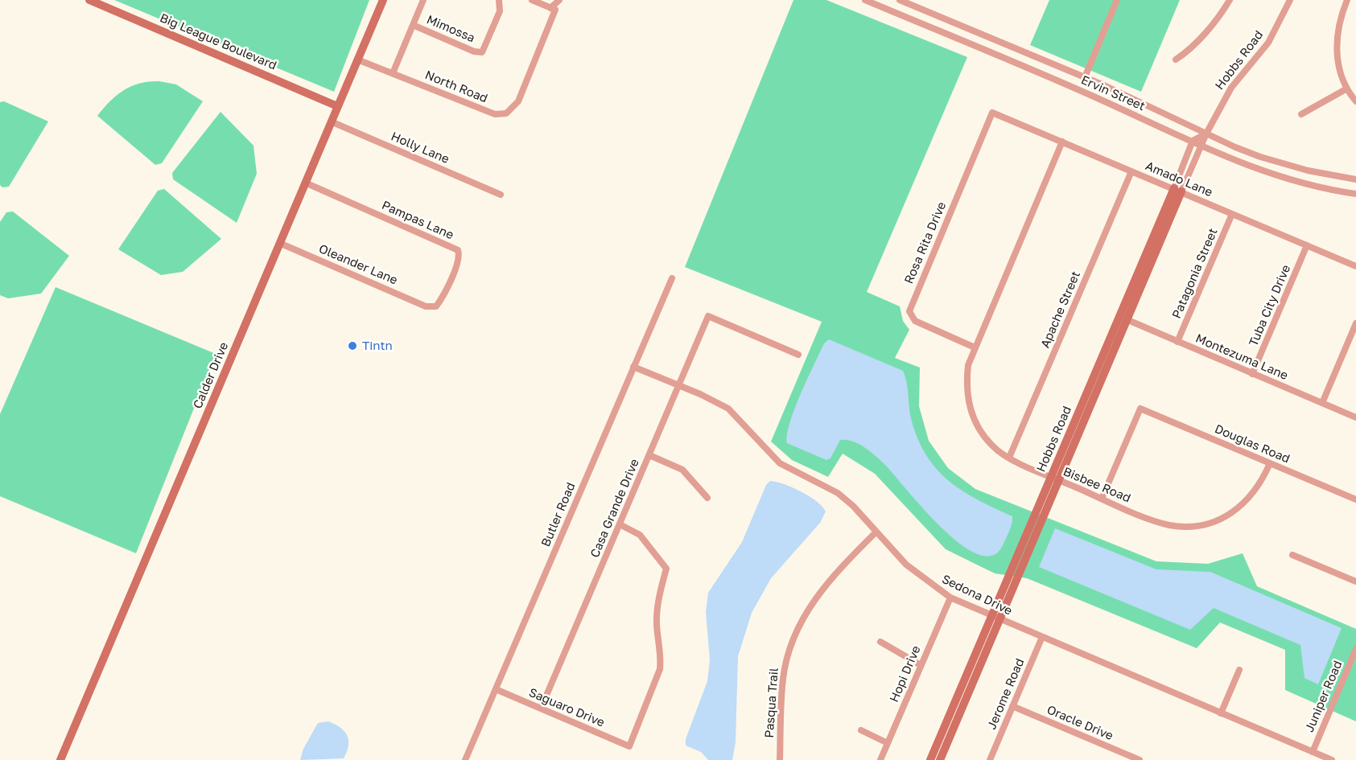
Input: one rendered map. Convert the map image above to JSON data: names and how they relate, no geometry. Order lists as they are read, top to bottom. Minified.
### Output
{"streets":{"street":["Mimossa","Big League Boulevard","Hobbs Road","North Road","Ervin Street","Holly Lane","Amado Lane","Pampas Lane","Rosa Rita Drive","Oleander Lane","Patagonia Street","Tuba City Drive","Apache Street","Montezuma Lane","Calder Drive","Douglas Road","Bisbee Road","Casa Grande Drive","Butler Road","Sedona Drive","Hopi Drive","Jerome Road","Juniper Road","Pasqua Trail","Saguaro Drive","Oracle Drive"]},"crossings":[["Big League Boulevard","Calder Drive"],["Hobbs Road","Ervin Street"],["Hobbs Road","Amado Lane"],["Hobbs Road","Montezuma Lane"],["Hobbs Road","Bisbee Road"],["Hobbs Road","Sedona Drive"],["North Road","Calder Drive"],["Holly Lane","Calder Drive"],["Amado Lane","Rosa Rita Drive"],["Amado Lane","Patagonia Street"],["Amado Lane","Tuba City Drive"],["Amado Lane","Apache Street"],["Amado Lane","Bisbee Road"],["Pampas Lane","Oleander Lane"],["Pampas Lane","Calder Drive"],["Rosa Rita Drive","Bisbee Road"],["Oleander Lane","Calder Drive"],["Patagonia Street","Montezuma Lane"],["Tuba City Drive","Montezuma Lane"],["Apache Street","Bisbee Road"],["Douglas Road","Bisbee Road"],["Casa Grande Drive","Sedona Drive"],["Casa Grande Drive","Saguaro Drive"],["Butler Road","Sedona Drive"],["Butler Road","Saguaro Drive"],["Sedona Drive","Hopi Drive"],["Sedona Drive","Jerome Road"],["Sedona Drive","Juniper Road"],["Sedona Drive","Pasqua Trail"],["Jerome Road","Oracle Drive"]],"places":["Tintn"]}
